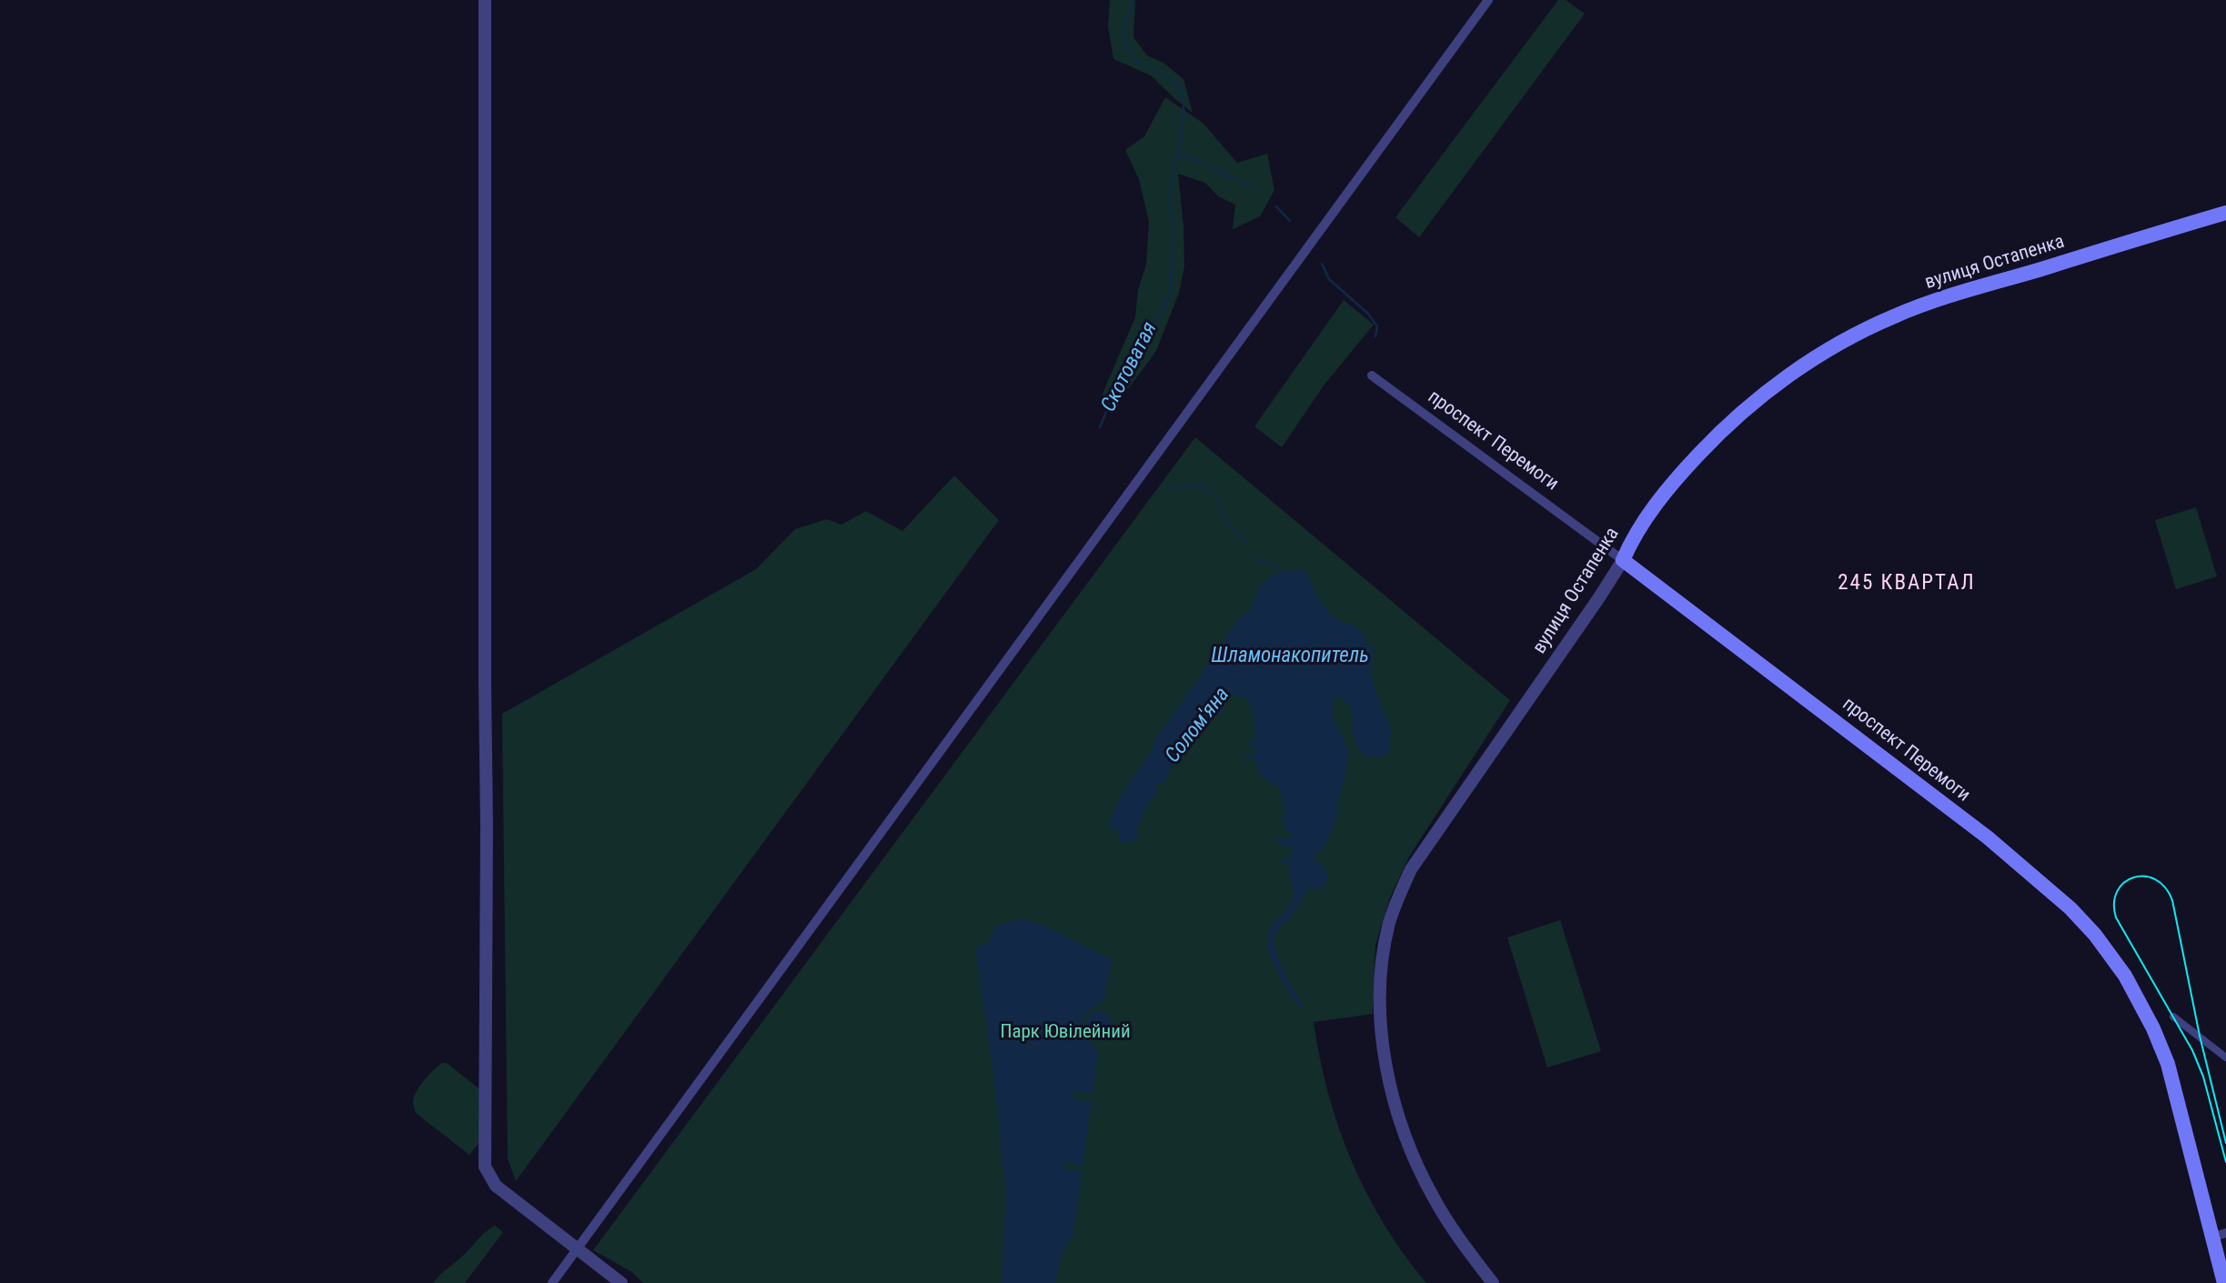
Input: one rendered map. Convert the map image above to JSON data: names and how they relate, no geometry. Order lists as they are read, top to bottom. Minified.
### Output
{"streets":{"main road":["вулиця Остапенка","проспект Перемоги"]},"crossings":[["вулиця Остапенка","проспект Перемоги"]],"districts":["245 КВАРТАЛ"],"water":["Скотоватая","Шламонакопитель","Солом'яна"],"parks":["Парк Ювілейний"]}
